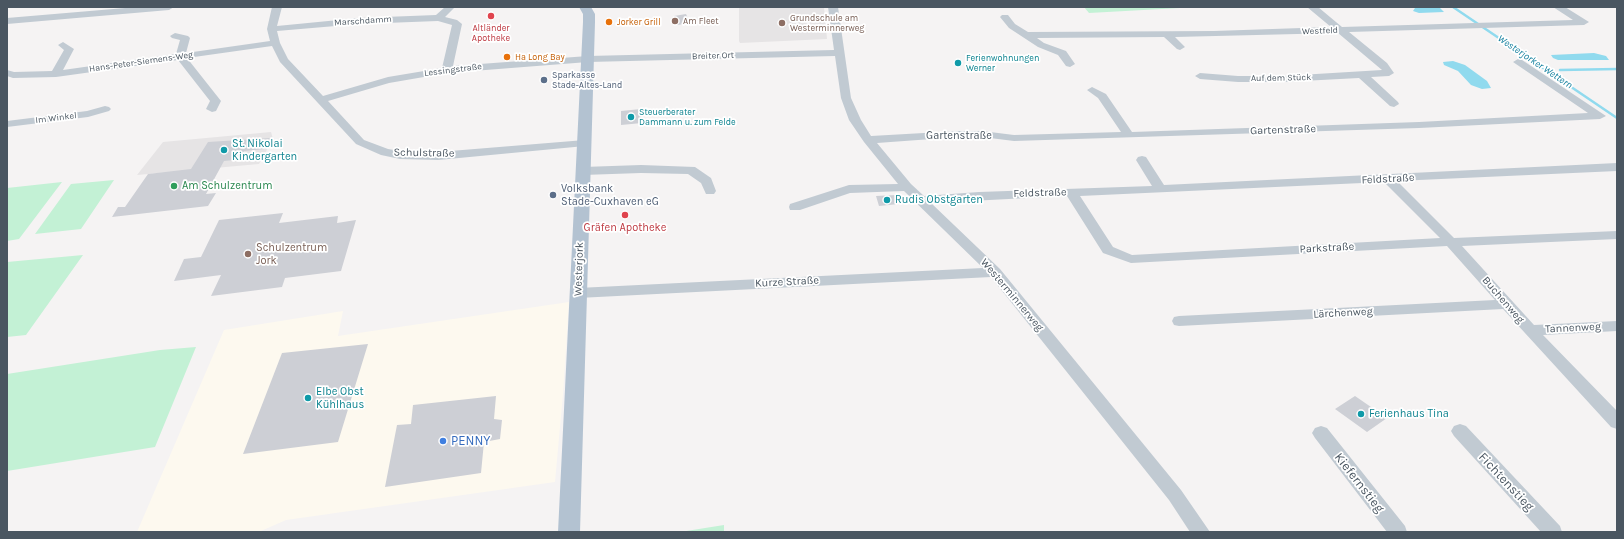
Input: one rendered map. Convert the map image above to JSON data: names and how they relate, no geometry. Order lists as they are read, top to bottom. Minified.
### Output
{"streets":{"main road":["Westerjork"],"street":["Marschdamm","Westfeld","Breiter Ort","Hans-Peter-Siemens-Weg","Lessingstraße","Auf dem Stück","Im Winkel","Gartenstraße","Schulstraße","Feldstraße","Parkstraße","Kurze Straße","Westerminnerweg","Buchenweg","Lärchenweg","Tannenweg","Fichtenstieg","Kiefernstieg"]},"crossings":[["Marschdamm","Lessingstraße"],["Marschdamm","Schulstraße"],["Westfeld","Auf dem Stück"],["Breiter Ort","Lessingstraße"],["Breiter Ort","Westerjork"],["Breiter Ort","Westerminnerweg"],["Hans-Peter-Siemens-Weg","Schulstraße"],["Lessingstraße","Schulstraße"],["Lessingstraße","Westerjork"],["Gartenstraße","Westerminnerweg"],["Schulstraße","Westerjork"],["Feldstraße","Parkstraße"],["Feldstraße","Westerminnerweg"],["Feldstraße","Buchenweg"],["Parkstraße","Buchenweg"],["Westerjork","Kurze Straße"],["Kurze Straße","Westerminnerweg"],["Buchenweg","Lärchenweg"],["Buchenweg","Tannenweg"]],"water":["Westerjorker Wettern"],"places":["Altländer Apotheke","Am Fleet","Jorker Grill","Grundschule am Westerminnerweg","Ha Long Bay","Ferienwohnungen Werner","Sparkasse Stade-Altes-Land","Steuerberater Dammann u. zum Felde","St. Nikolai Kindergarten","Am Schulzentrum","Volksbank Stade-Cuxhaven eG","Rudis Obstgarten","Gräfen Apotheke","Schulzentrum Jork","Elbe Obst Kühlhaus","Ferienhaus Tina","PENNY"]}
